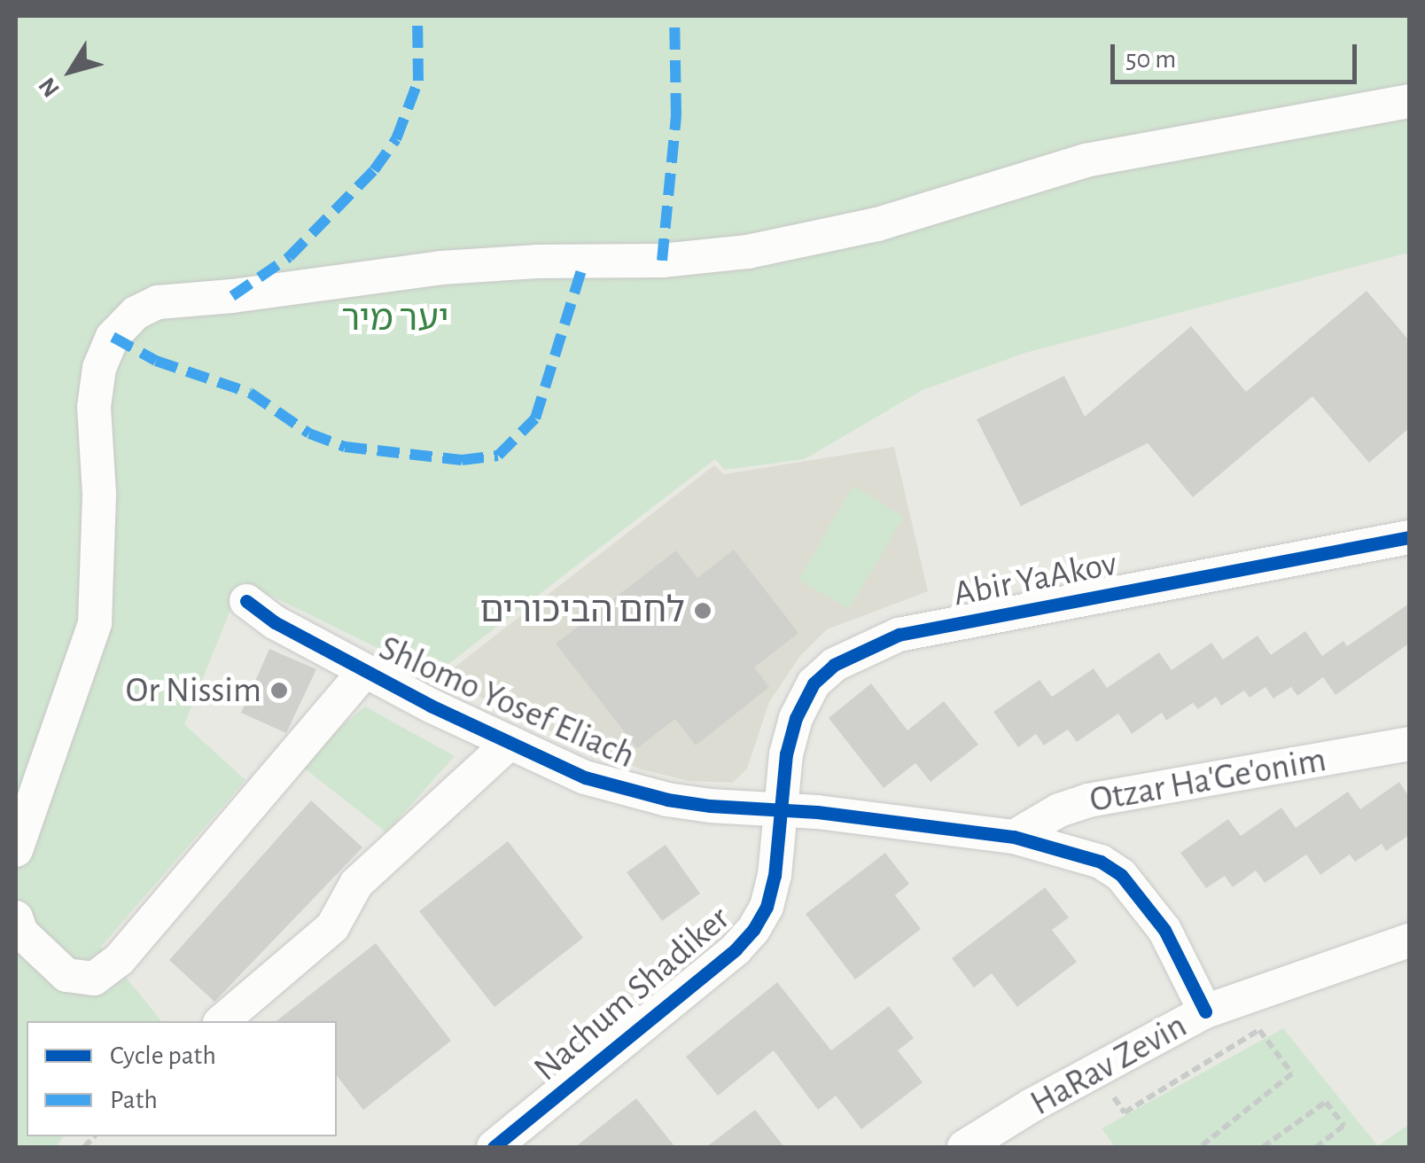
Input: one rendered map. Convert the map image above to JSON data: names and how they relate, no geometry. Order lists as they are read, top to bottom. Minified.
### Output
{"streets":{"street":["Abir YaAkov","Shlomo Yosef Eliach","Otzar Ha'Ge'onim","Nachum Shadiker","HaRav Zevin"]},"crossings":[["Abir YaAkov","Shlomo Yosef Eliach"],["Abir YaAkov","Nachum Shadiker"],["Shlomo Yosef Eliach","Otzar Ha'Ge'onim"],["Shlomo Yosef Eliach","Nachum Shadiker"],["Shlomo Yosef Eliach","HaRav Zevin"]],"parks":["יער מיר"],"places":["לחם הביכורים","Or Nissim"],"legend":["Cycle path","Path"],"scale_bar":"50 m","north":"bottom left"}
